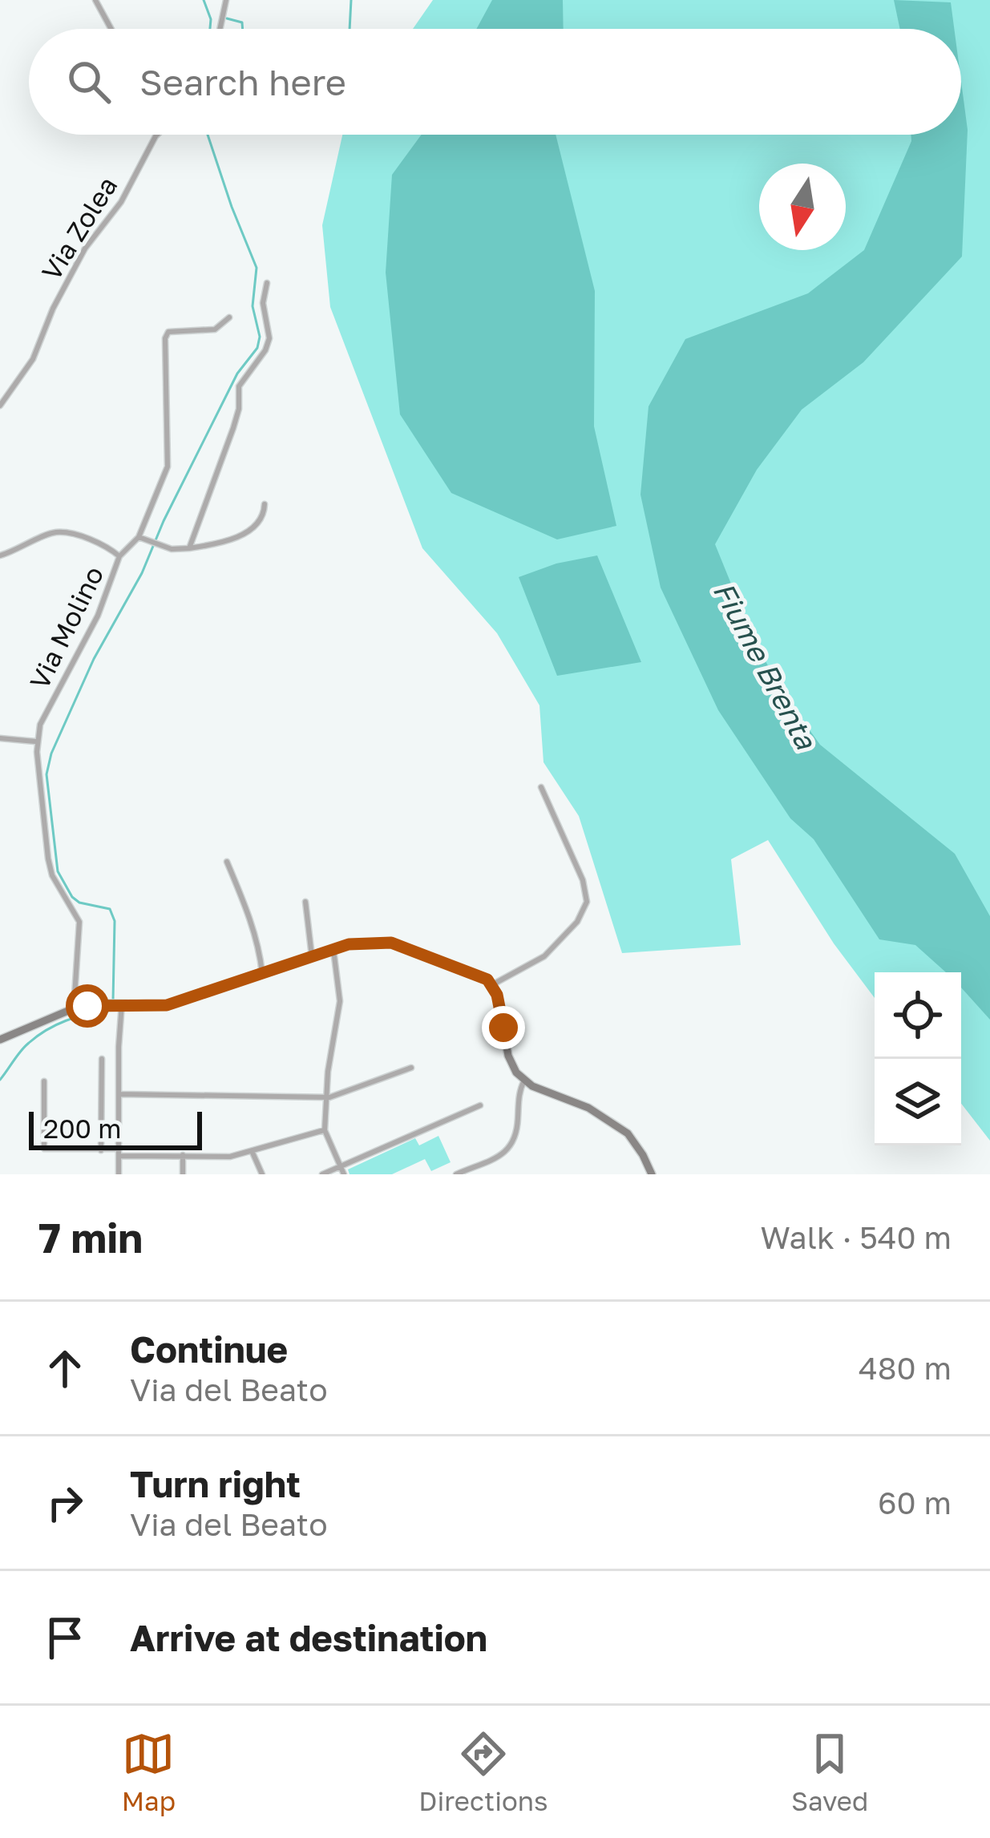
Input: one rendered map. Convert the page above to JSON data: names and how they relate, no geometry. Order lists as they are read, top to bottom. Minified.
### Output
{"streets":{"street":["Via Zolea","Via Molino"]},"water":["Fiume Brenta"],"scale_bar":"200 m","north":"bottom","page":{"search":"Search here","scale":"200 m","heading":["7 min","Walk · 540 m"],"list":[["Continue","Via del Beato","480 m"],["Turn right","Via del Beato","60 m"],"Arrive at destination"],"nav":["Map","Directions","Saved"]}}
